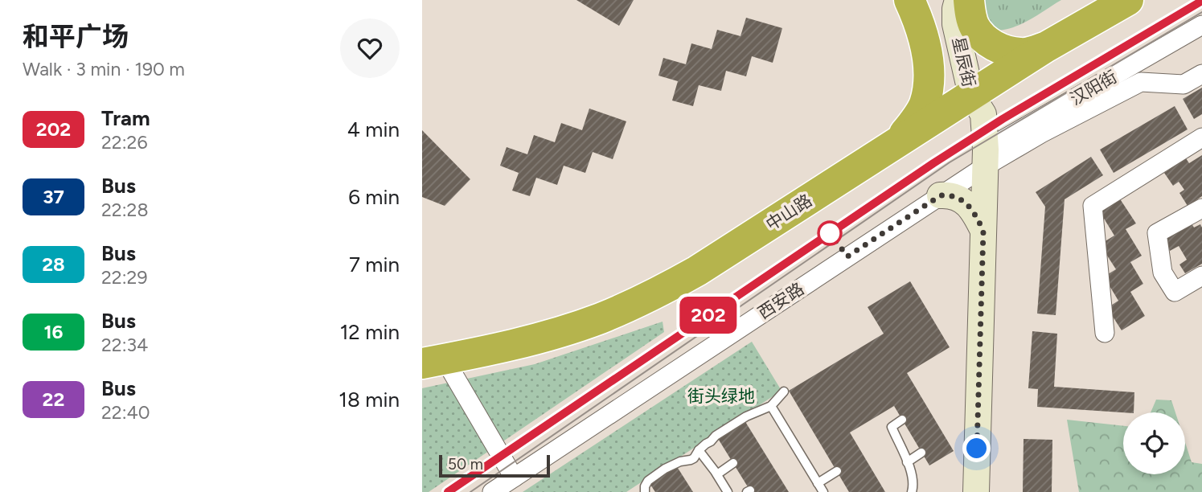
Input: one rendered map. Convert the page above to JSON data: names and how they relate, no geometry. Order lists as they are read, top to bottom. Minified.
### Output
{"streets":{"highway":["中山路"],"street":["星辰街","汉阳街","西安路"]},"crossings":[["星辰街","汉阳街"],["星辰街","中山路"],["星辰街","西安路"],["汉阳街","西安路"]],"parks":["街头绿地"],"lines":["tram line 202"],"scale_bar":"50 m","page":{"heading":["和平广场","Walk · 3 min · 190 m"],"on_map":"202","list":[{"mark":"202","name":"Tram","note":"22:26","value":"4 min"},{"mark":"37","name":"Bus","note":"22:28","value":"6 min"},{"mark":"28","name":"Bus","note":"22:29","value":"7 min"},{"mark":"16","name":"Bus","note":"22:34","value":"12 min"},{"mark":"22","name":"Bus","note":"22:40","value":"18 min"}],"scale":"50 m"}}
